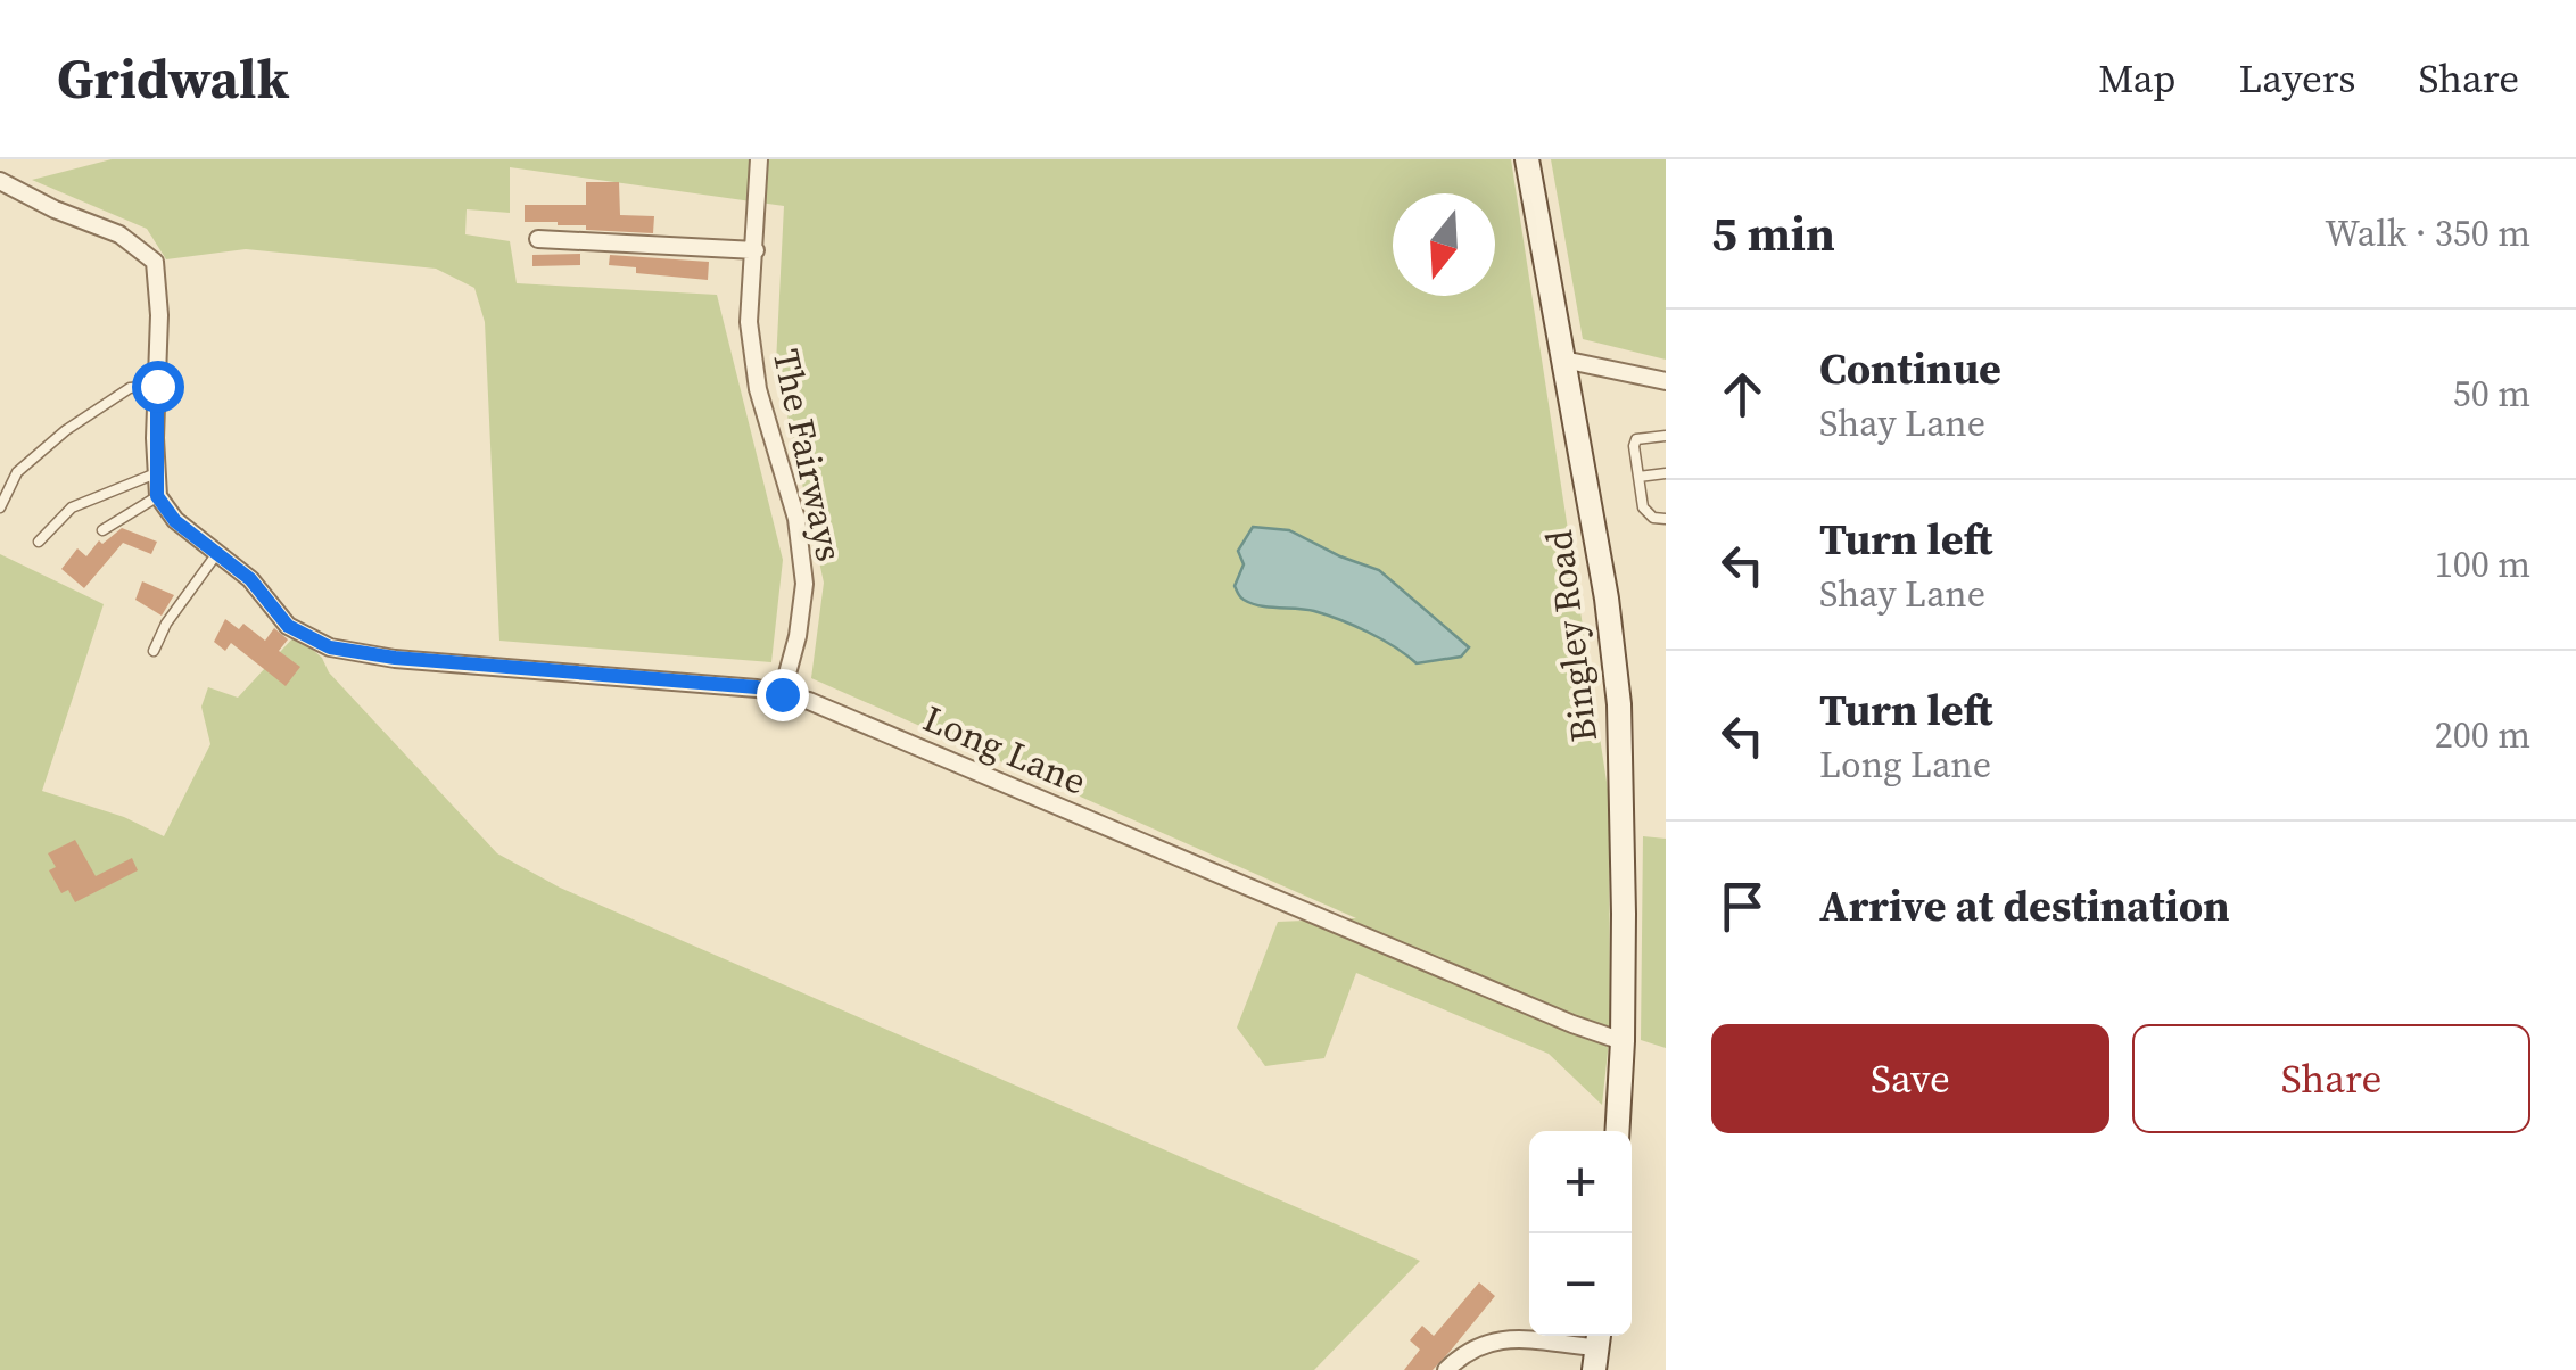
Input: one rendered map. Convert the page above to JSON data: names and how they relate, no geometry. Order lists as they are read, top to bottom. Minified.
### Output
{"streets":{"main road":["Bingley Road"],"street":["The Fairways","Long Lane"]},"crossings":[["The Fairways","Long Lane"],["Bingley Road","Long Lane"]],"north":"bottom","page":{"header":"Gridwalk","nav":["Map","Layers","Share"],"heading":["5 min","Walk · 350 m"],"list":[["Continue","Shay Lane","50 m"],["Turn left","Shay Lane","100 m"],["Turn left","Long Lane","200 m"],"Arrive at destination"],"buttons":["Save","Share"],"map_buttons":["+","−"]}}
